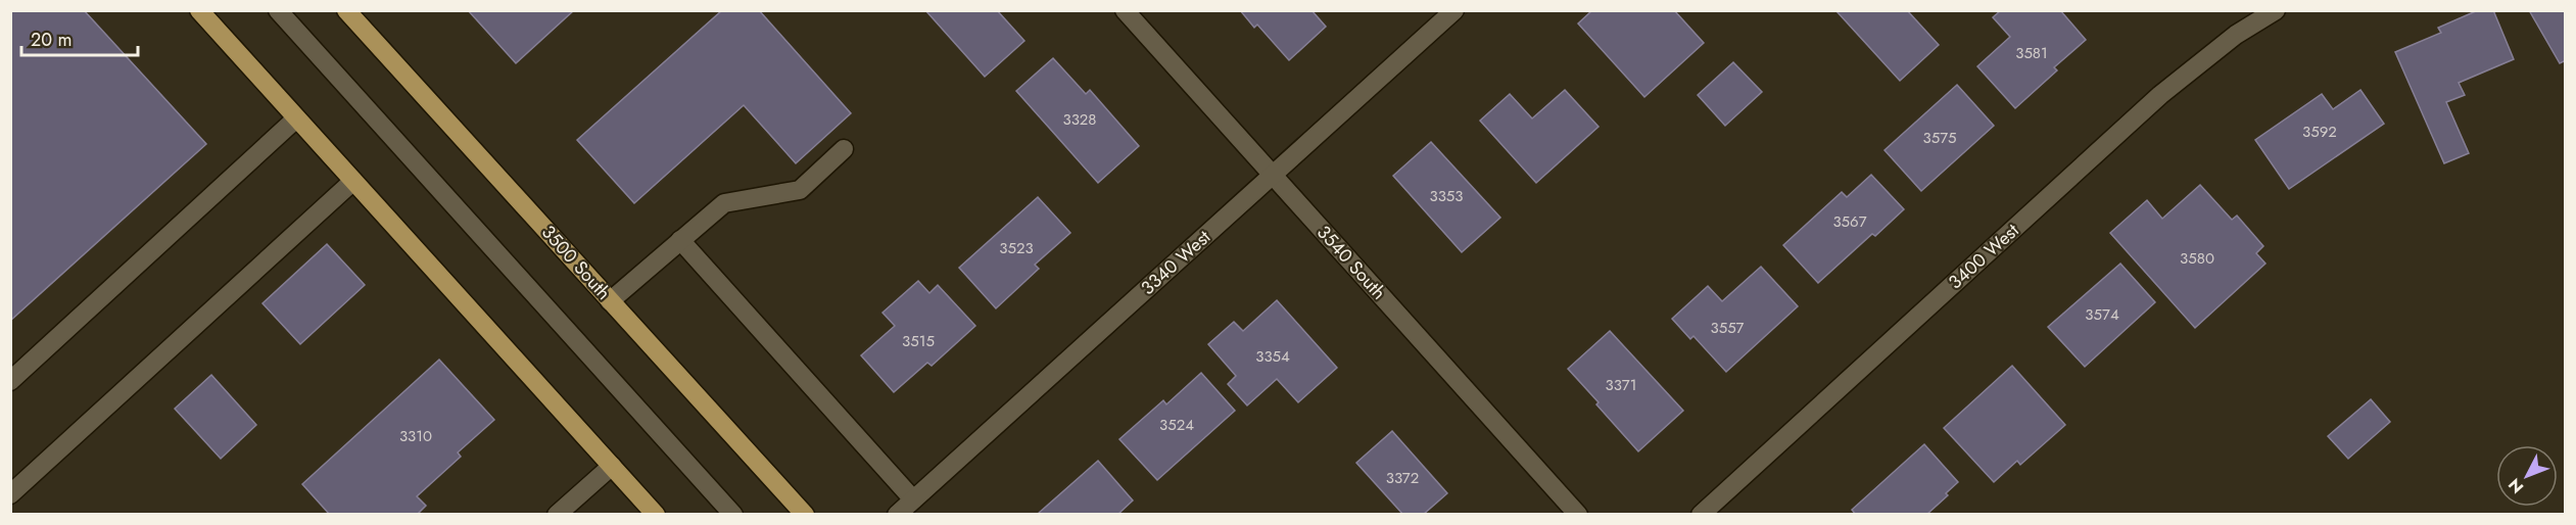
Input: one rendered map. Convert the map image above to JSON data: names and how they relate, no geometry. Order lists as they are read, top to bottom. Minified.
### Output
{"streets":{"main road":["3500 South"],"street":["3400 West","3340 West","3540 South"]},"crossings":[["3340 West","3540 South"]],"house_numbers":["3581","3328","3592","3575","3353","3567","3523","3580","3574","3557","3515","3354","3371","3524","3310","3372"],"scale_bar":"20 m","north":"bottom left"}
